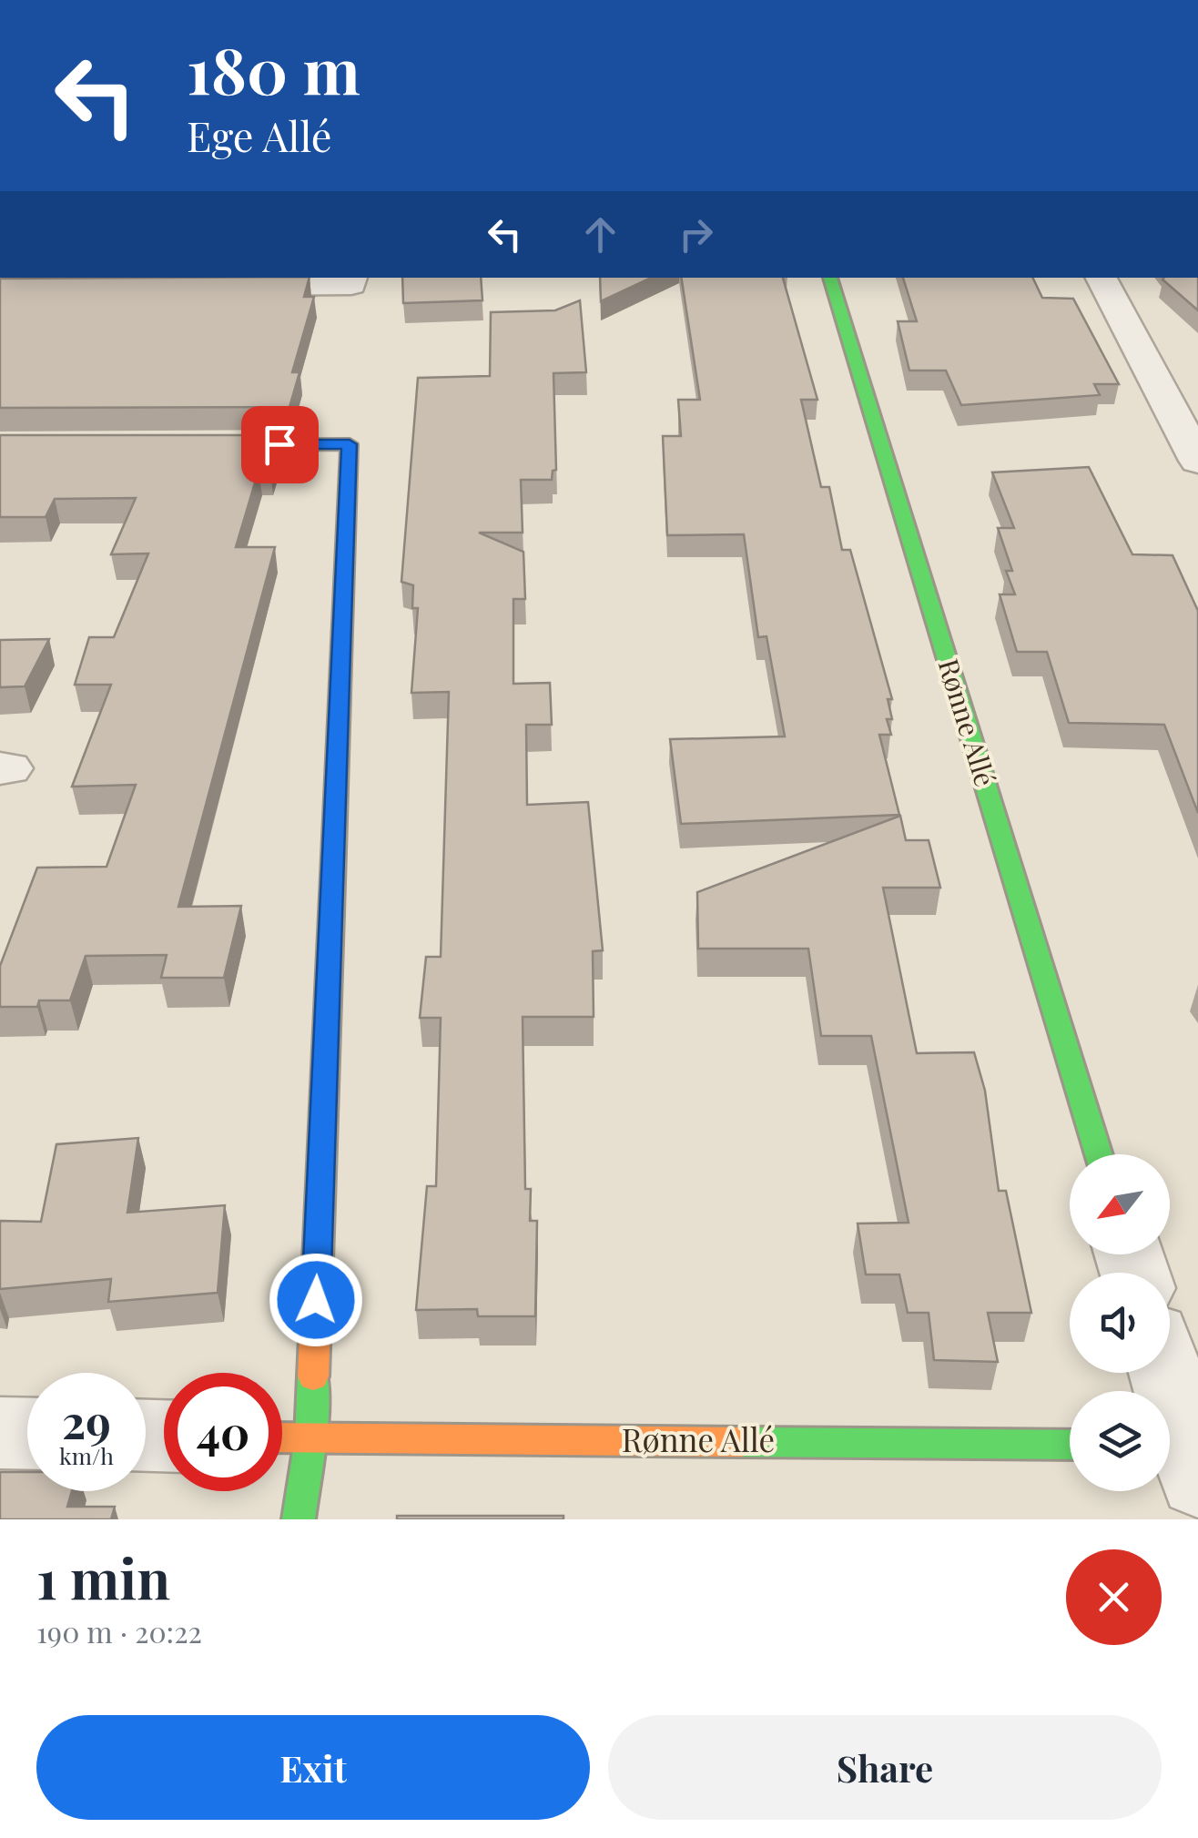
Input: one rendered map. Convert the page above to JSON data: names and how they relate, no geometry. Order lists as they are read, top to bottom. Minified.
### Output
{"streets":{"street":["Rønne Allé"]},"north":"bottom left","page":{"turn":["180 m","Ege Allé"],"speed":"29 km/h","limit":"40","heading":["1 min","190 m · 20:22"],"buttons":["Exit","Share"]}}
